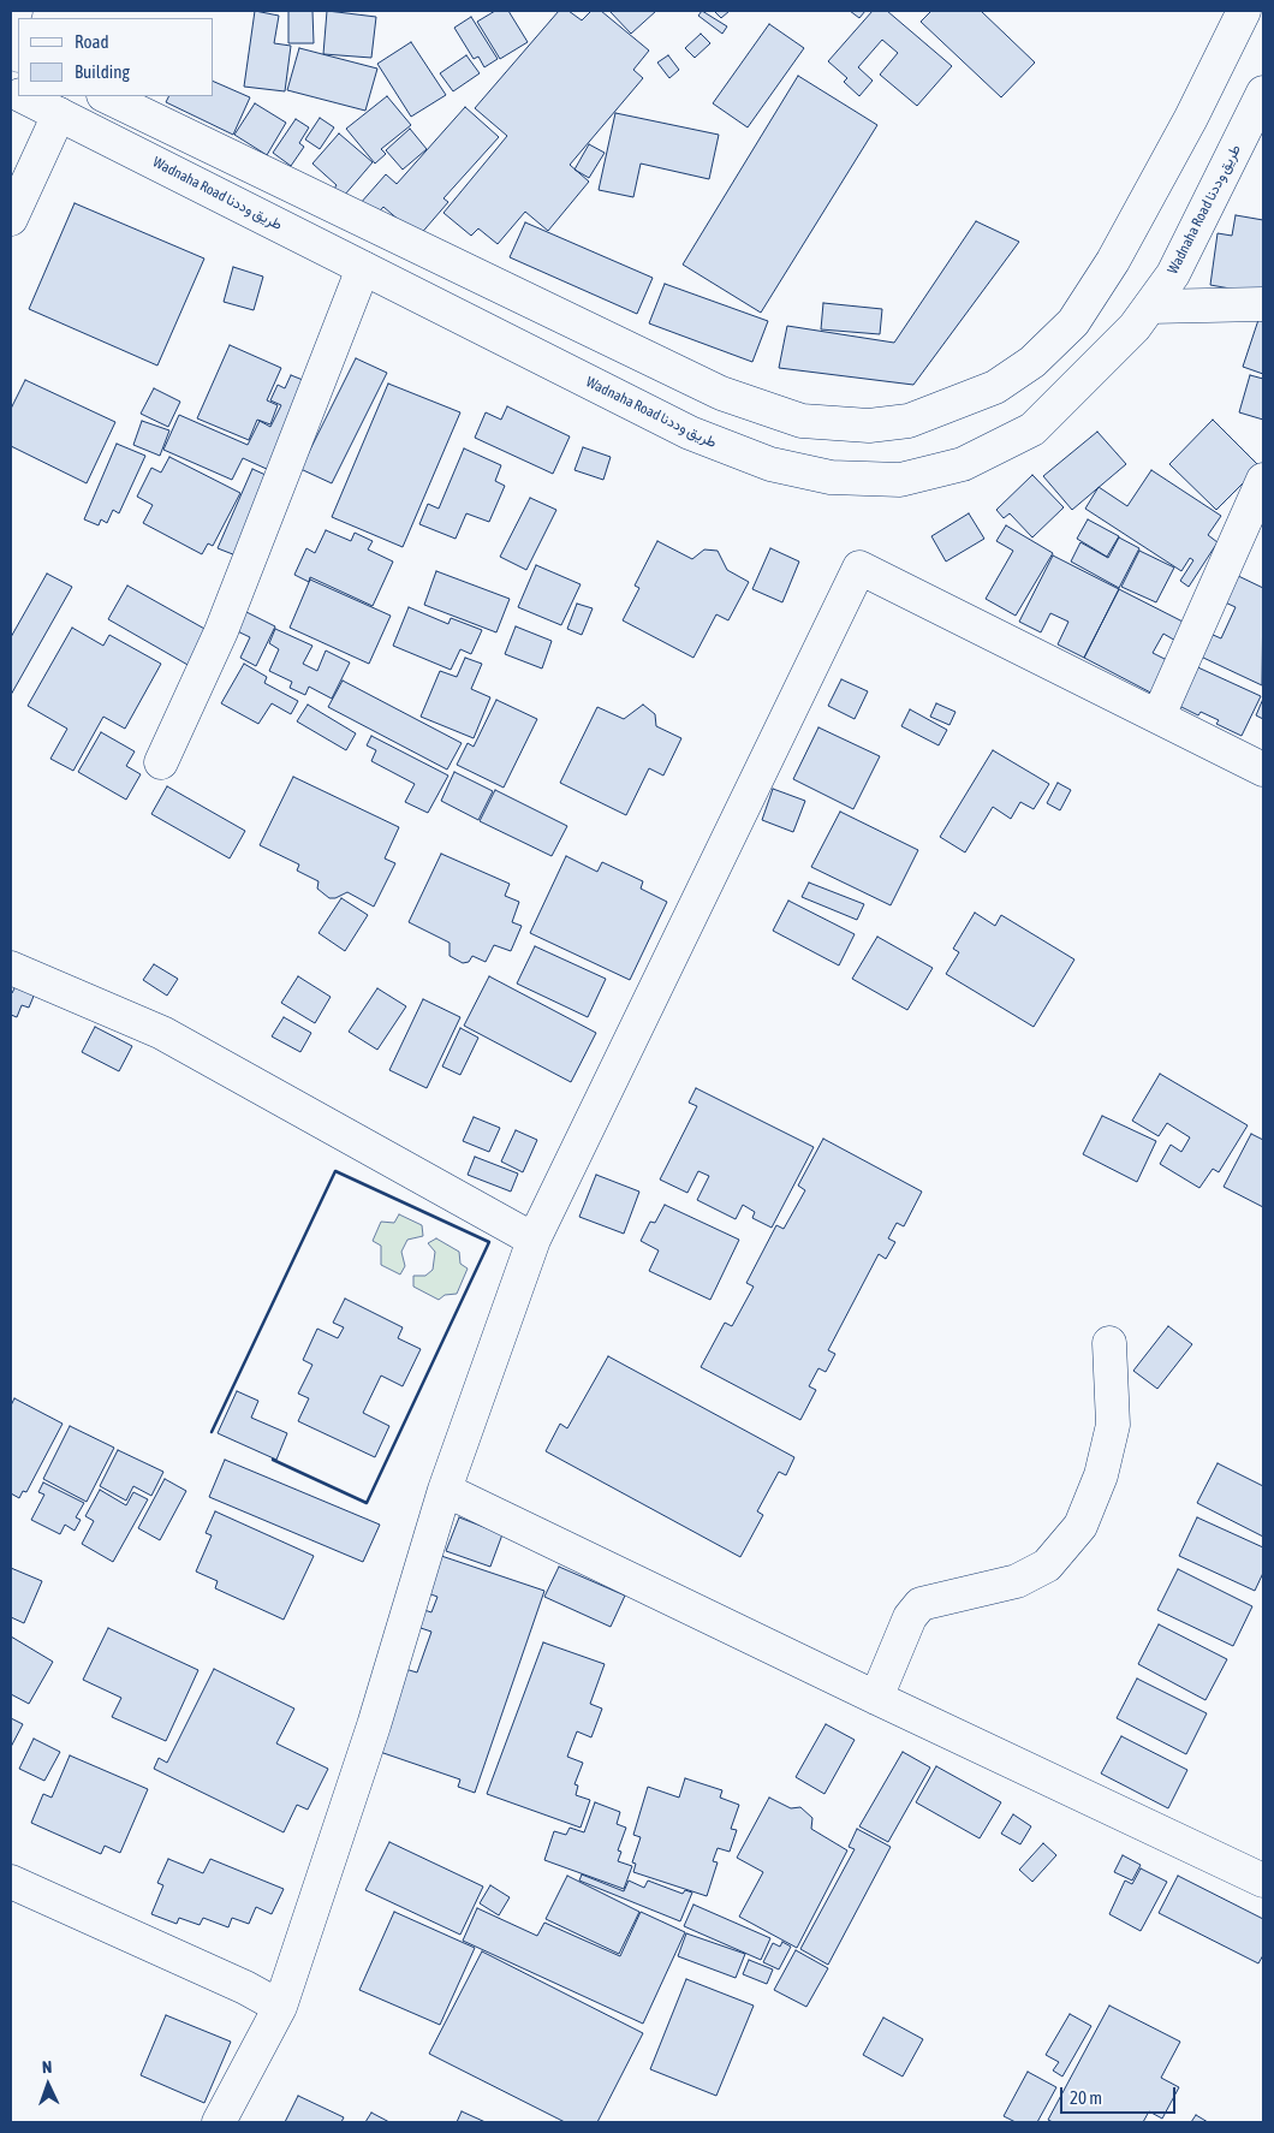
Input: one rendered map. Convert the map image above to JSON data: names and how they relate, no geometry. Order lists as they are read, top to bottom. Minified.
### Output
{"streets":{"street":["Wadnaha Road طريق وددنا"]},"legend":["Road","Building"],"scale_bar":"20 m","north":"top"}
